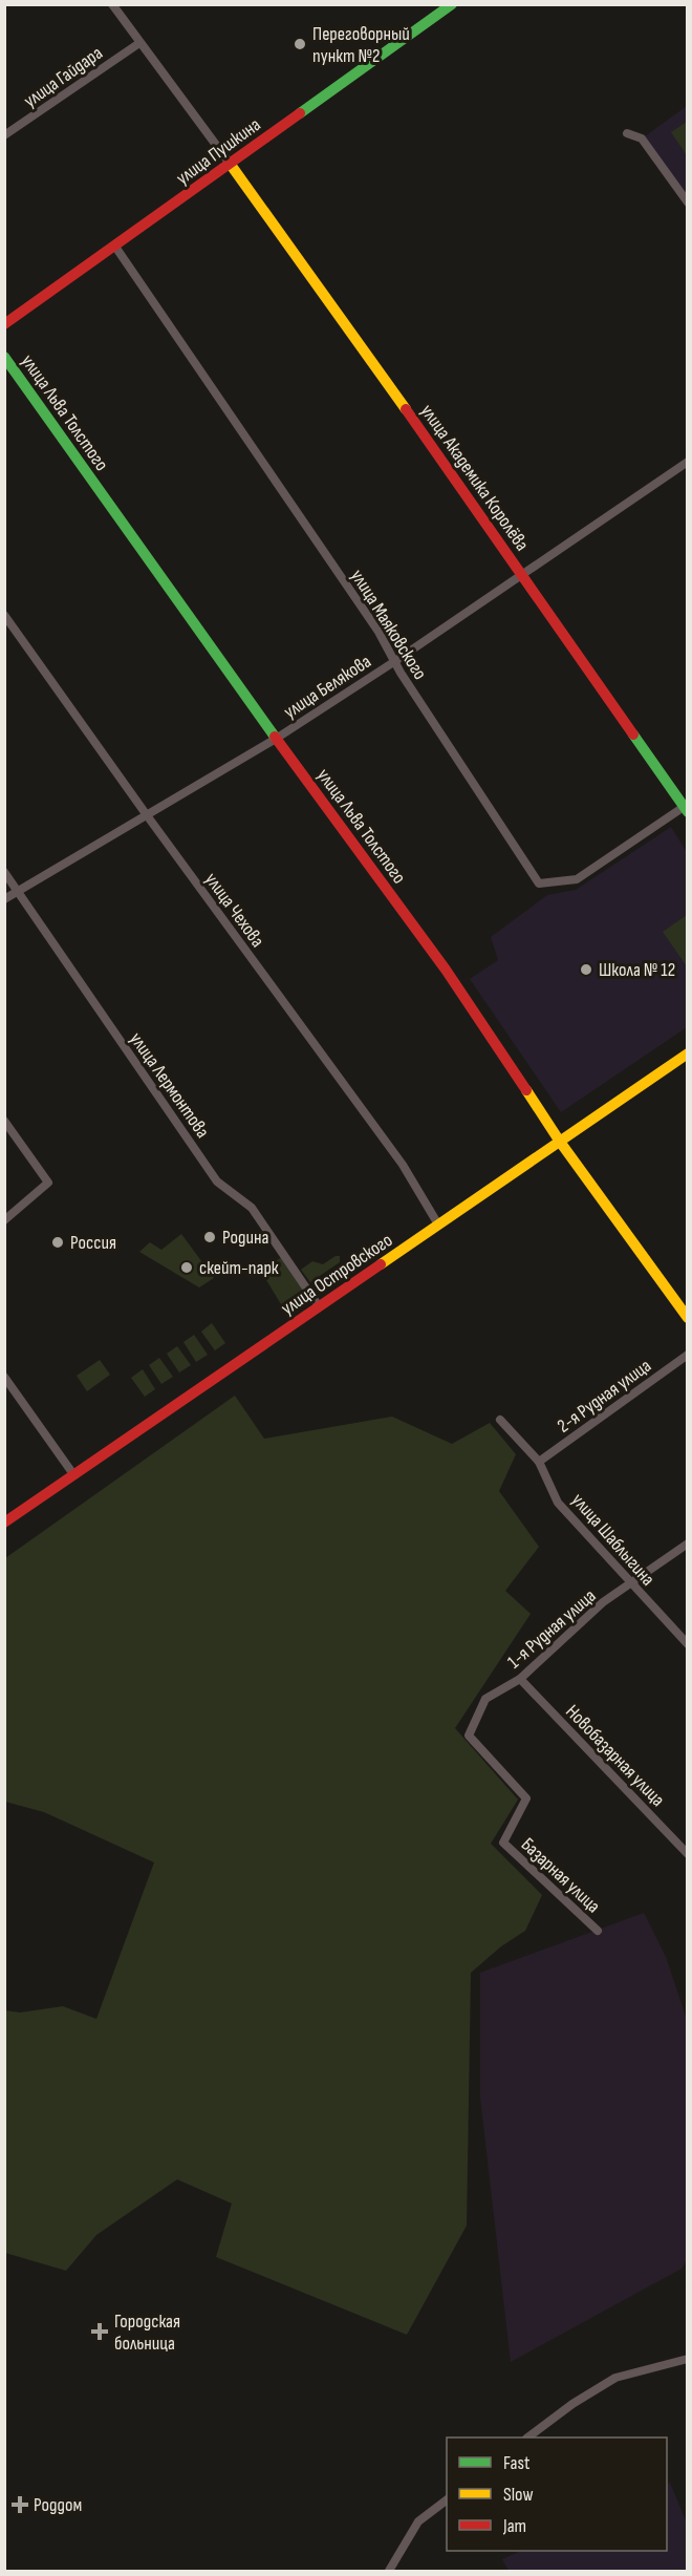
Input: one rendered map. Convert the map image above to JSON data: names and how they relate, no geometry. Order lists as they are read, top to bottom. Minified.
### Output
{"streets":{"street":["улица Гайдара","улица Пушкина","улица Льва Толстого","улица Академика Королёва","улица Маяковского","улица Белякова","улица Чехова","улица Лермонтова","улица Островского","2-я Рудная улица","улица Шаблыгина","1-я Рудная улица","Новобазарная улица","Базарная улица"]},"crossings":[["улица Пушкина","улица Академика Королёва"],["улица Пушкина","улица Маяковского"],["улица Льва Толстого","улица Белякова"],["улица Льва Толстого","улица Островского"],["улица Академика Королёва","улица Маяковского"],["улица Академика Королёва","улица Белякова"],["улица Маяковского","улица Белякова"],["улица Белякова","улица Чехова"],["улица Белякова","улица Лермонтова"],["улица Чехова","улица Островского"],["улица Лермонтова","улица Островского"],["2-я Рудная улица","улица Шаблыгина"],["улица Шаблыгина","1-я Рудная улица"],["1-я Рудная улица","Новобазарная улица"],["1-я Рудная улица","Базарная улица"]],"places":{"other":["Переговорный пункт №2","Школа № 12","Родина","Россия","скейт-парк"],"health":["Городская больница","Роддом"]},"legend":["Fast","Slow","Jam"]}
